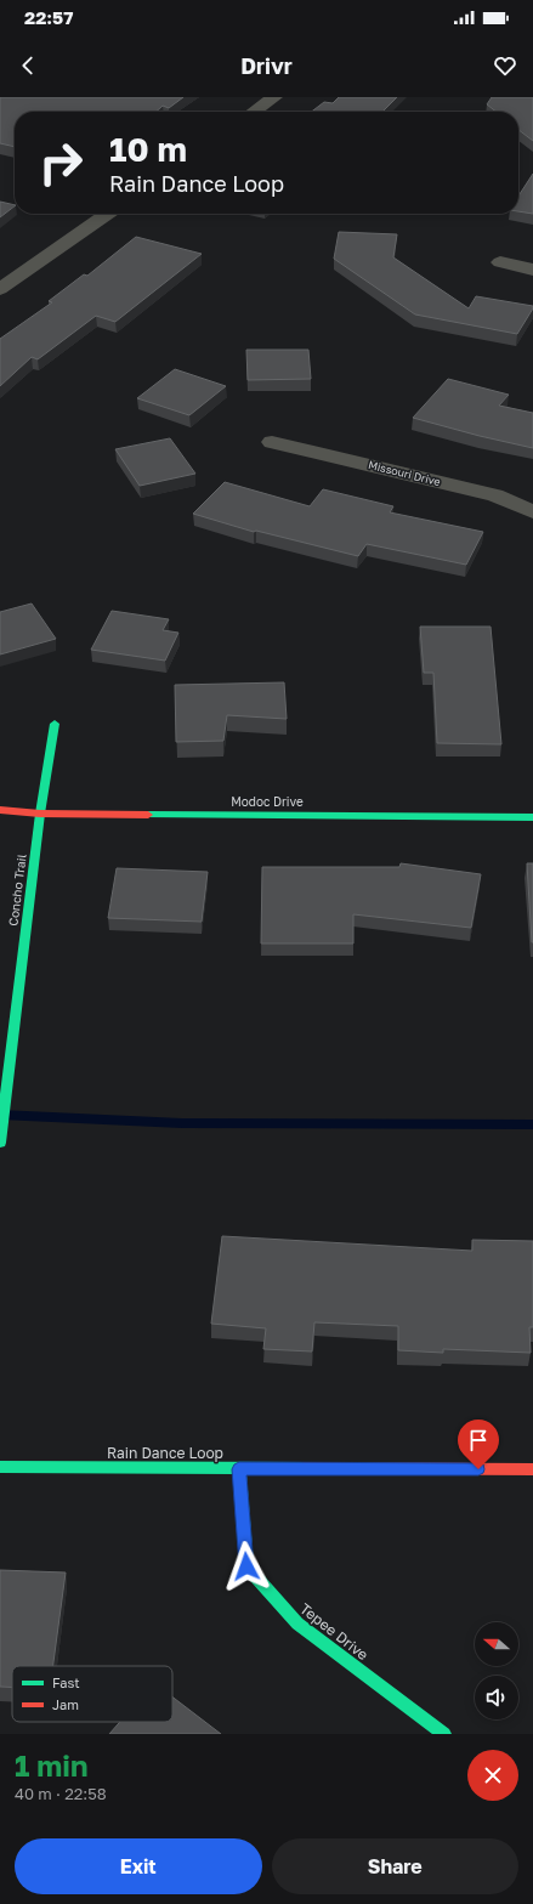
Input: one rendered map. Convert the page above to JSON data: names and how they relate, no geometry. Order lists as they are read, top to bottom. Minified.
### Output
{"streets":{"street":["Missouri Drive","Modoc Drive","Concho Trail","Rain Dance Loop","Tepee Drive"]},"crossings":[["Modoc Drive","Concho Trail"],["Rain Dance Loop","Tepee Drive"]],"legend":["Fast","Jam"],"north":"left","page":{"status":"22:57","header":"Drivr","turn":["10 m","Rain Dance Loop"],"heading":["1 min","40 m · 22:58"],"buttons":["Exit","Share"]}}
